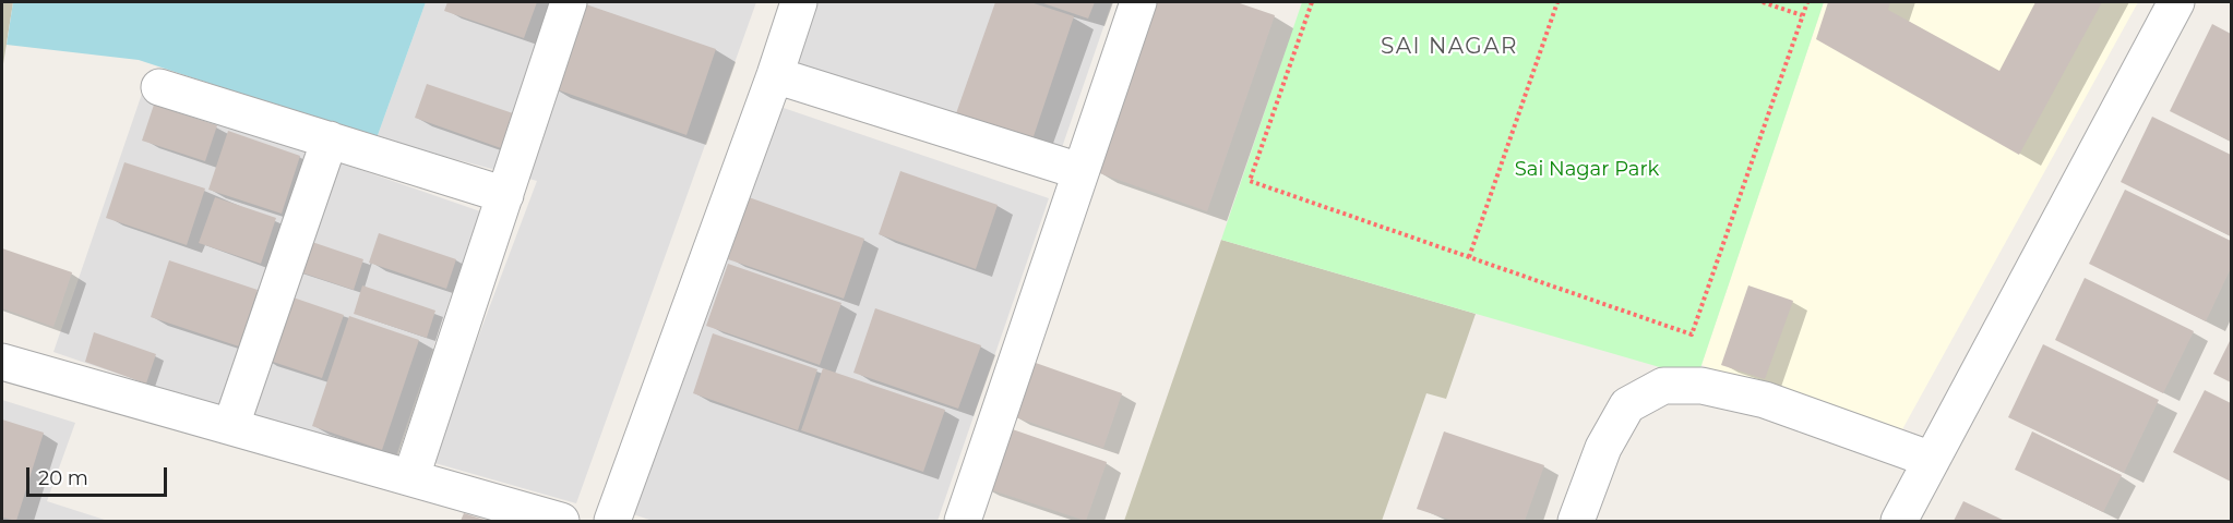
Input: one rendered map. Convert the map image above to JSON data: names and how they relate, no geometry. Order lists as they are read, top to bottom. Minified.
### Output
{"districts":["SAI NAGAR"],"parks":["Sai Nagar Park"],"scale_bar":"20 m"}
